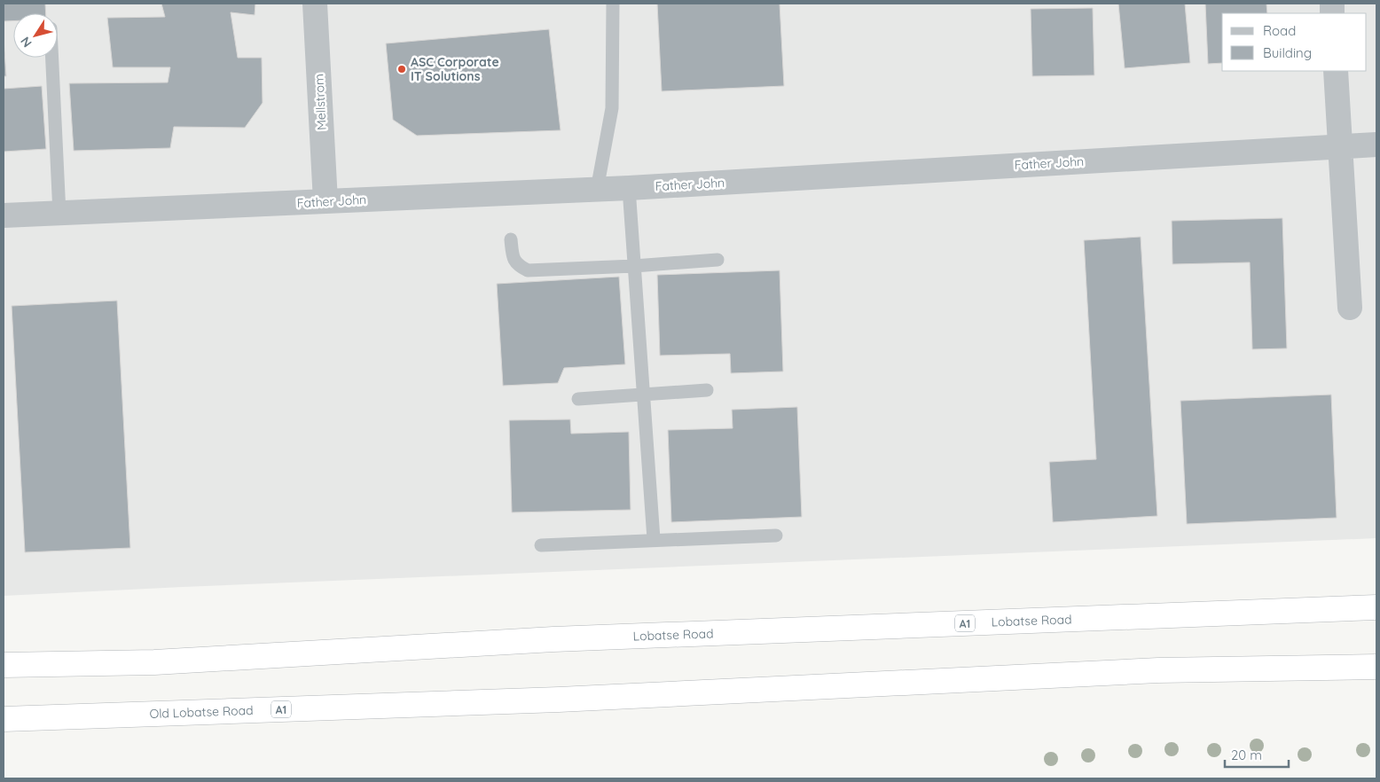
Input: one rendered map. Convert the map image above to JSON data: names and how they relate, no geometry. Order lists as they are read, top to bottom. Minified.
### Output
{"streets":{"highway":["Lobatse Road","A1","Old Lobatse Road"],"street":["Mellstrom","Father John"]},"crossings":[["Mellstrom","Father John"]],"places":["ASC Corporate IT Solutions"],"legend":["Road","Building"],"scale_bar":"20 m","north":"bottom left"}
